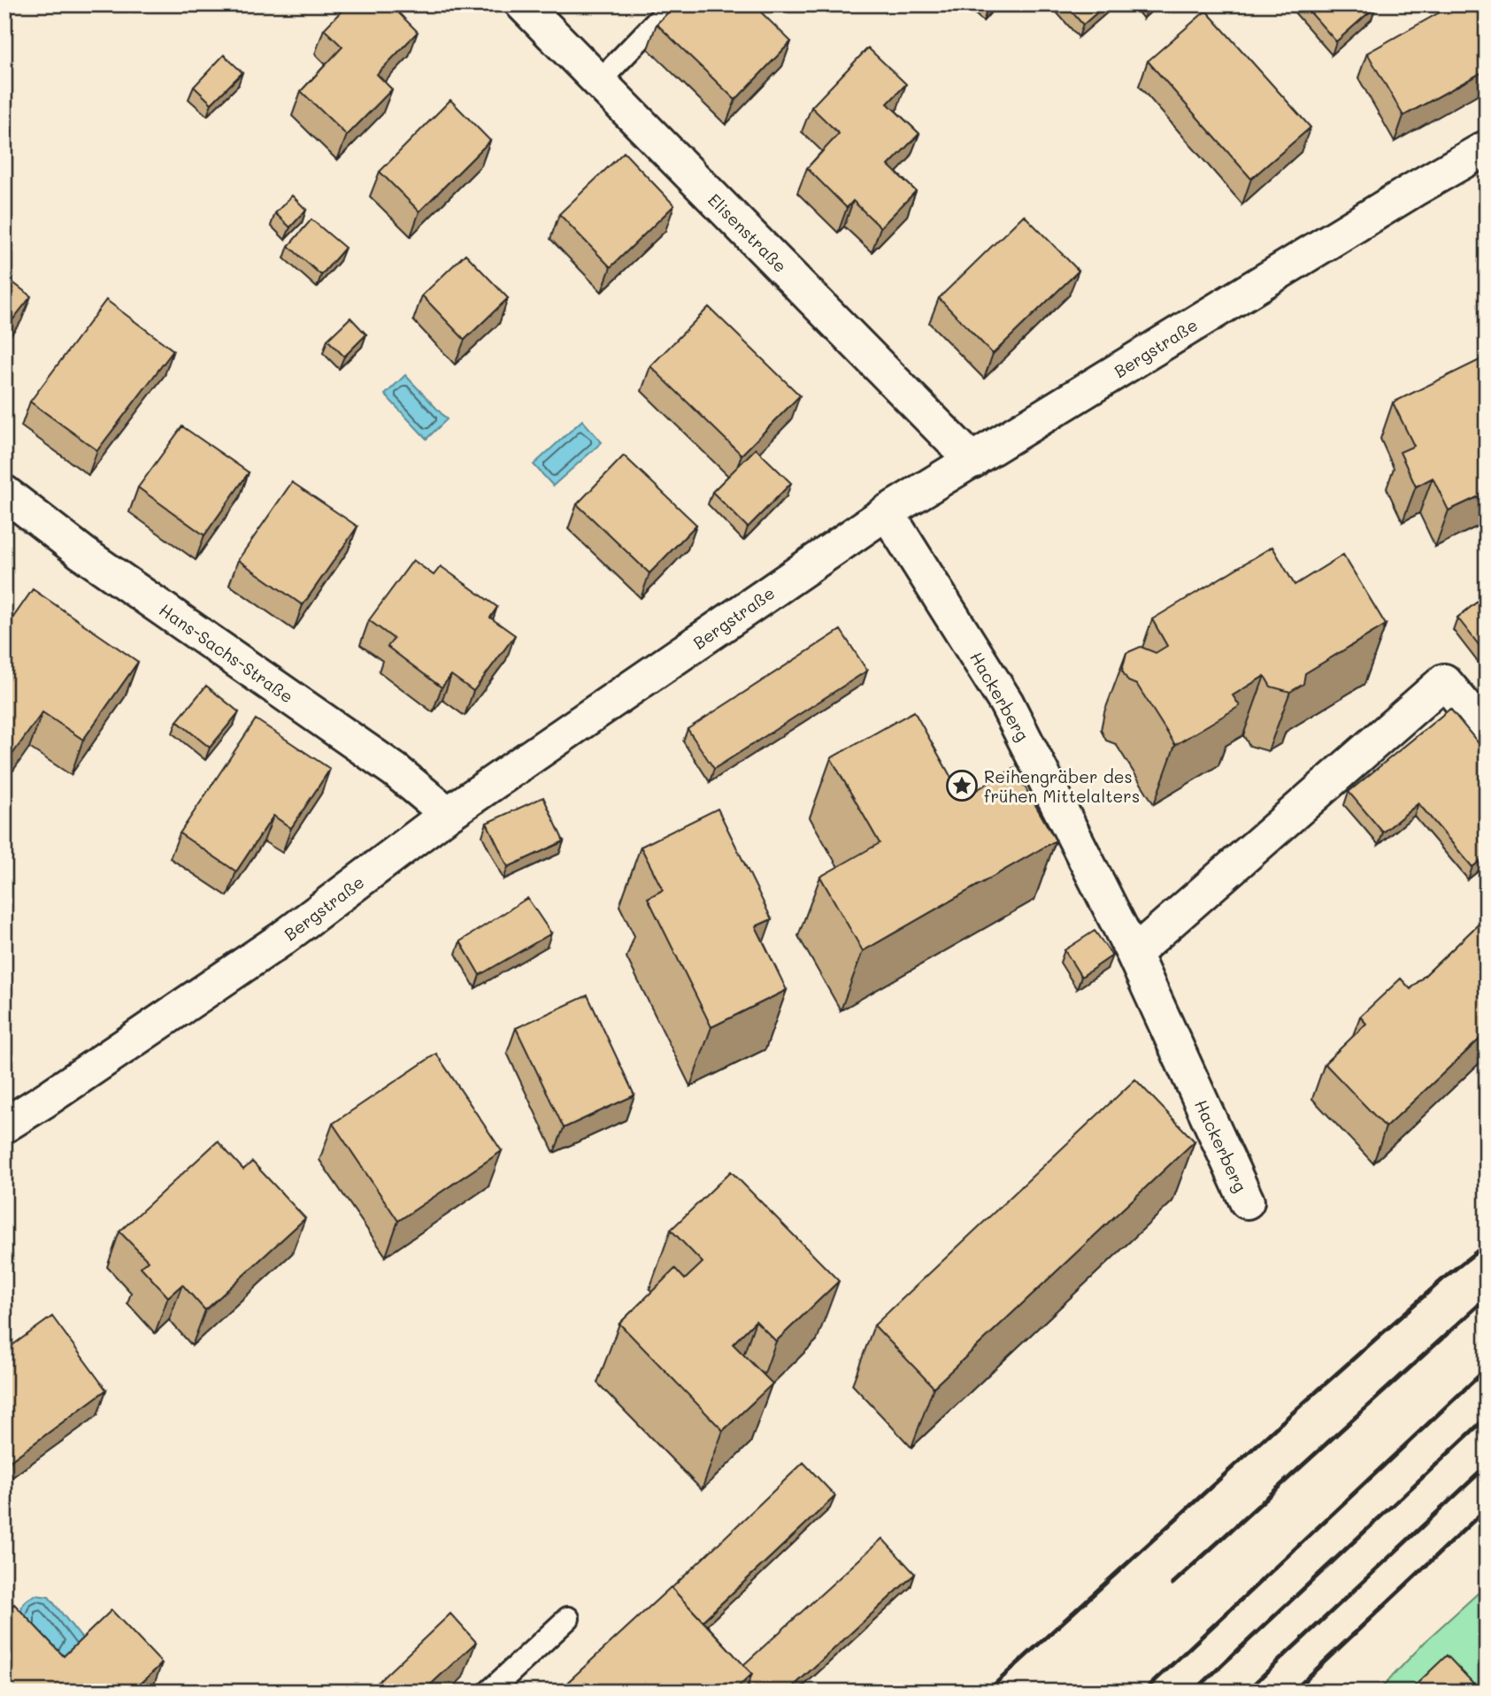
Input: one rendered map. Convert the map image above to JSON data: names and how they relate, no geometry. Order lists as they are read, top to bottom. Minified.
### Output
{"streets":{"street":["Elisenstraße","Bergstraße","Hans-Sachs-Straße","Hackerberg"]},"crossings":[["Elisenstraße","Bergstraße"],["Bergstraße","Hans-Sachs-Straße"],["Bergstraße","Hackerberg"]],"places":{"place":["Reihengräber des frühen Mittelalters"]}}
